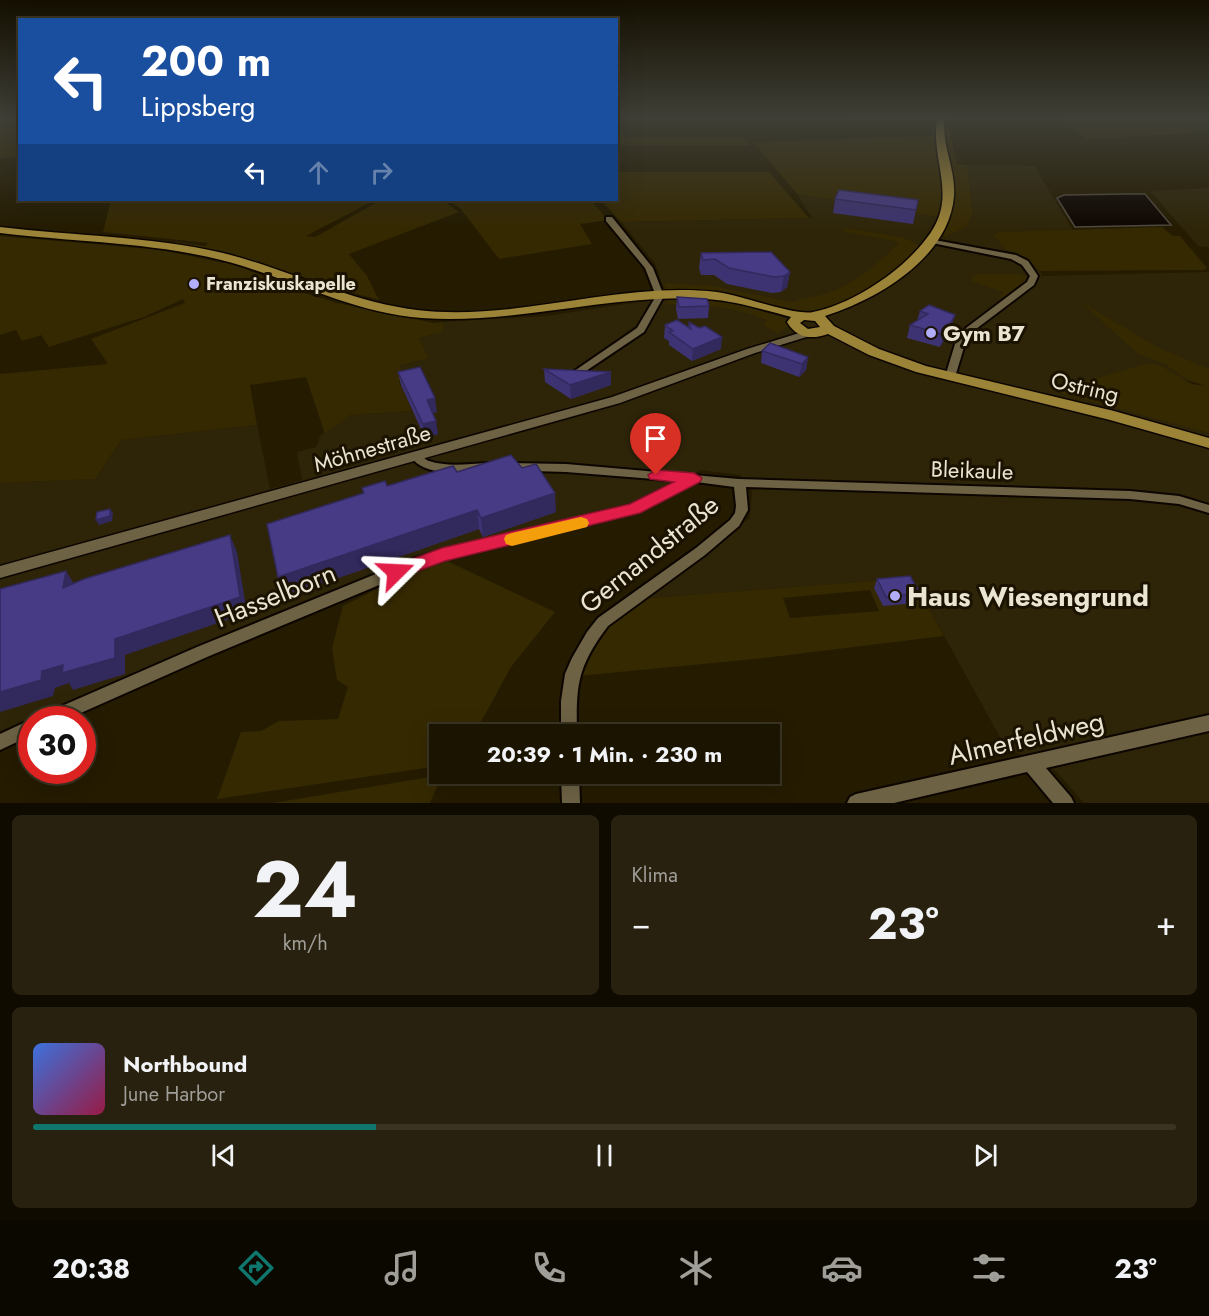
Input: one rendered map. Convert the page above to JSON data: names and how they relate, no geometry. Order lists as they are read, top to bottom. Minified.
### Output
{"streets":{"main road":["Ostring"],"street":["Möhnestraße","Bleikaule","Gernandstraße","Hasselborn","Almerfeldweg"]},"crossings":[["Bleikaule","Gernandstraße"]],"places":["Franziskuskapelle","Gym B7","Haus Wiesengrund"],"page":{"turn":["200 m","Lippsberg"],"limit":"30","trip":"20:39 · 1 Min. · 230 m","tile":[["24","km/h"],"Klima"],"heat":["−","23°","+"],"song":["Northbound","June Harbor"],"tabs":["20:38","23°"]}}
